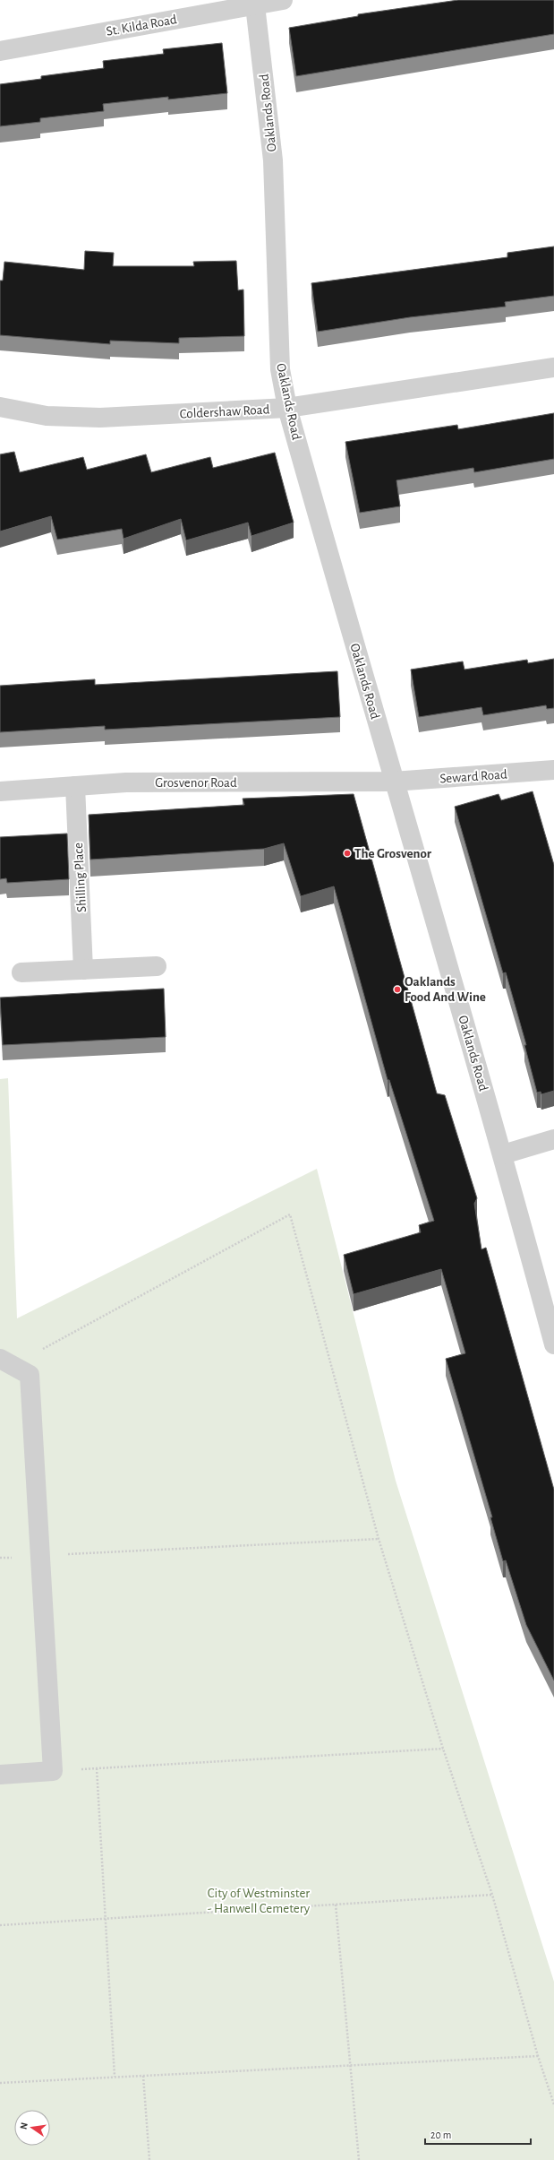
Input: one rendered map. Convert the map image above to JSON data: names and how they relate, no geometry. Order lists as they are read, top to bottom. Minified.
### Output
{"streets":{"street":["St. Kilda Road","Oaklands Road","Coldershaw Road","Seward Road","Grosvenor Road","Shilling Place"]},"crossings":[["St. Kilda Road","Oaklands Road"],["Oaklands Road","Coldershaw Road"],["Oaklands Road","Seward Road"],["Oaklands Road","Grosvenor Road"],["Seward Road","Grosvenor Road"],["Grosvenor Road","Shilling Place"]],"parks":["City of Westminster - Hanwell Cemetery"],"places":["The Grosvenor","Oaklands Food And Wine"],"scale_bar":"20 m","north":"left"}
